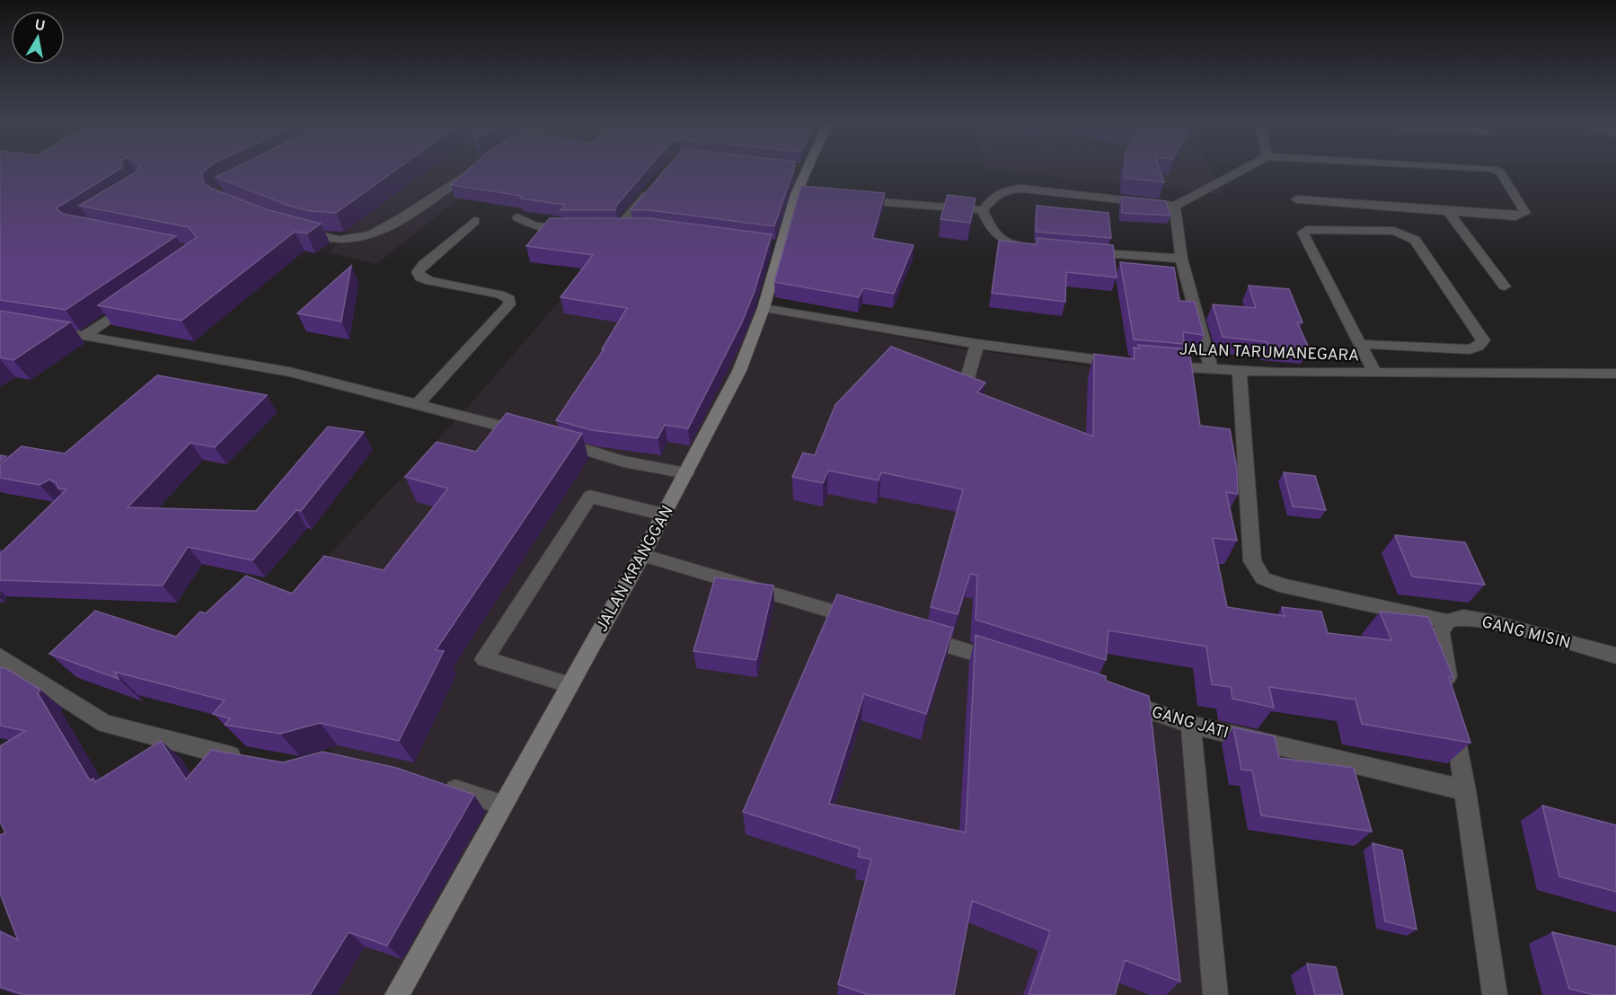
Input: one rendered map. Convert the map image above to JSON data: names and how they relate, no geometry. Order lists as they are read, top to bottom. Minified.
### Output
{"streets":{"main road":["JALAN KRANGGAN"],"street":["JALAN TARUMANEGARA","GANG MISIN","GANG JATI"]},"crossings":[["JALAN TARUMANEGARA","GANG MISIN"]],"north":"top"}
